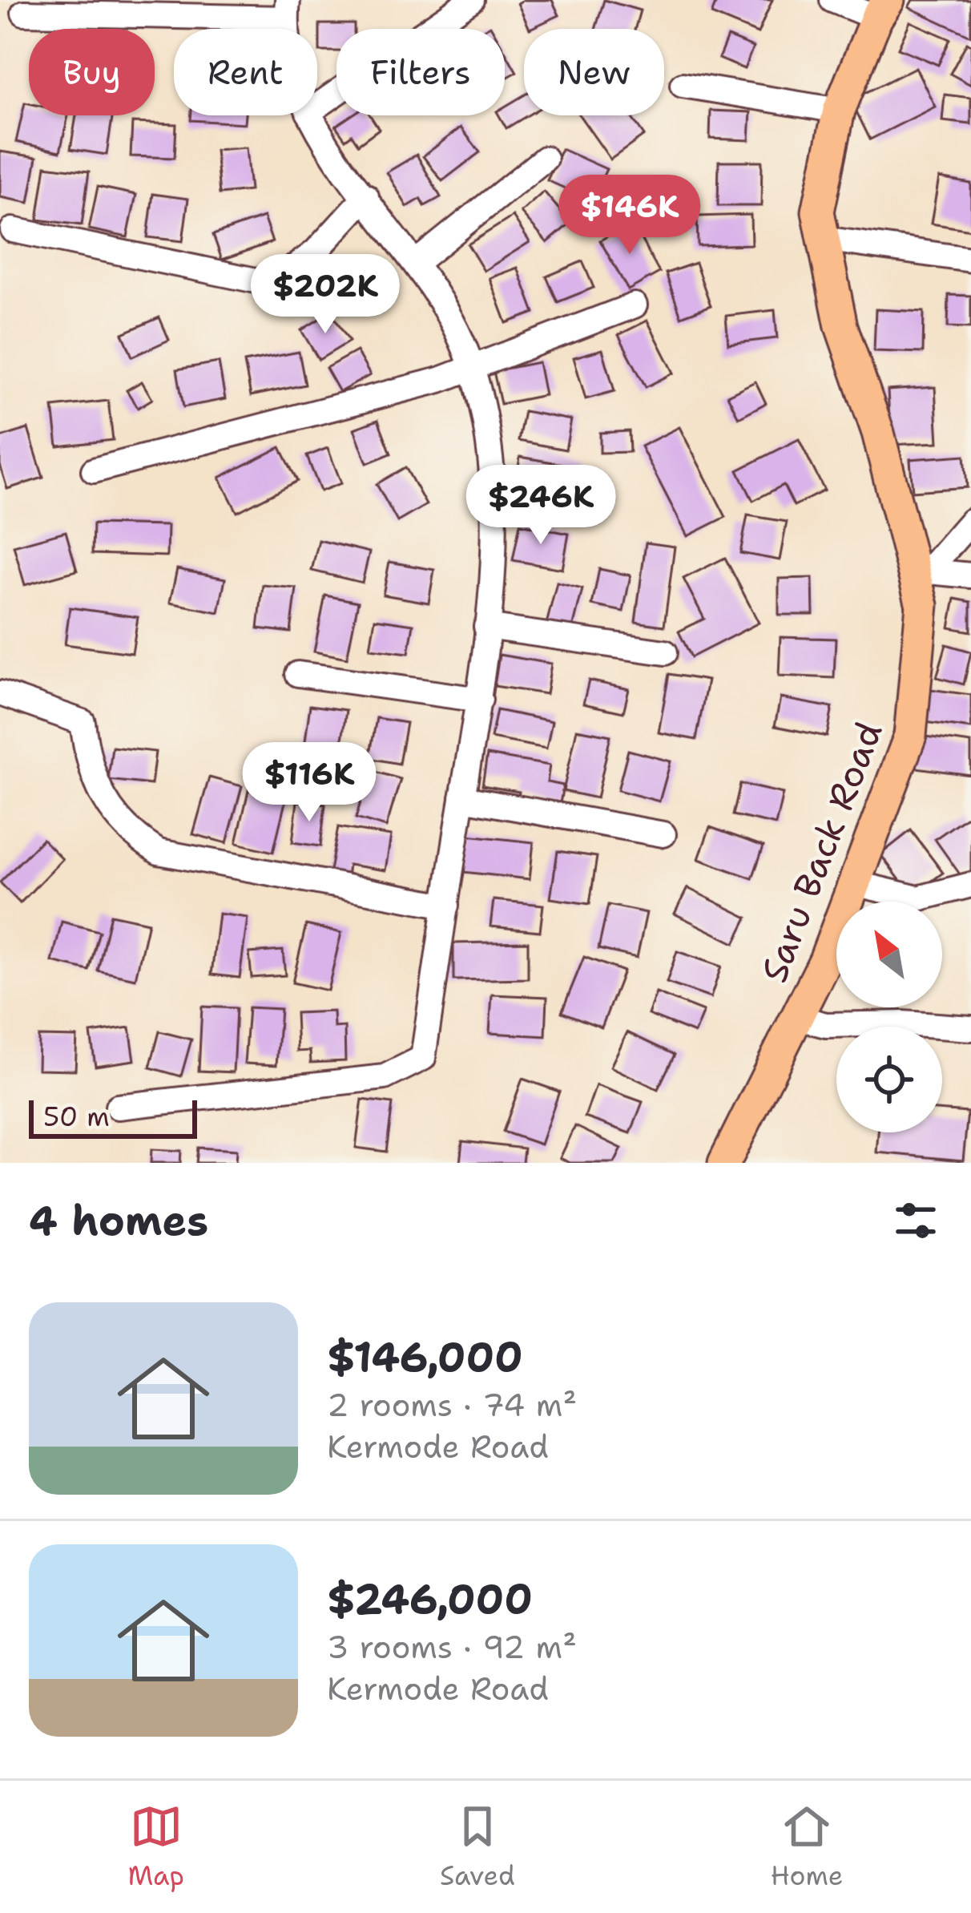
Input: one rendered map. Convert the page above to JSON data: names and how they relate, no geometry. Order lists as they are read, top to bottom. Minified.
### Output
{"streets":{"main road":["Saru Back Road"]},"scale_bar":"50 m","north":"top left","page":{"chip":["Buy","Rent","Filters","New"],"price":["$146K","$202K","$246K","$116K"],"scale":"50 m","heading":"4 homes","list":[{"name":"$146,000","note":"2 rooms · 74 m² · Kermode Road"},{"name":"$246,000","note":"3 rooms · 92 m² · Kermode Road"}],"tabs":["Map","Saved","Home"]}}
